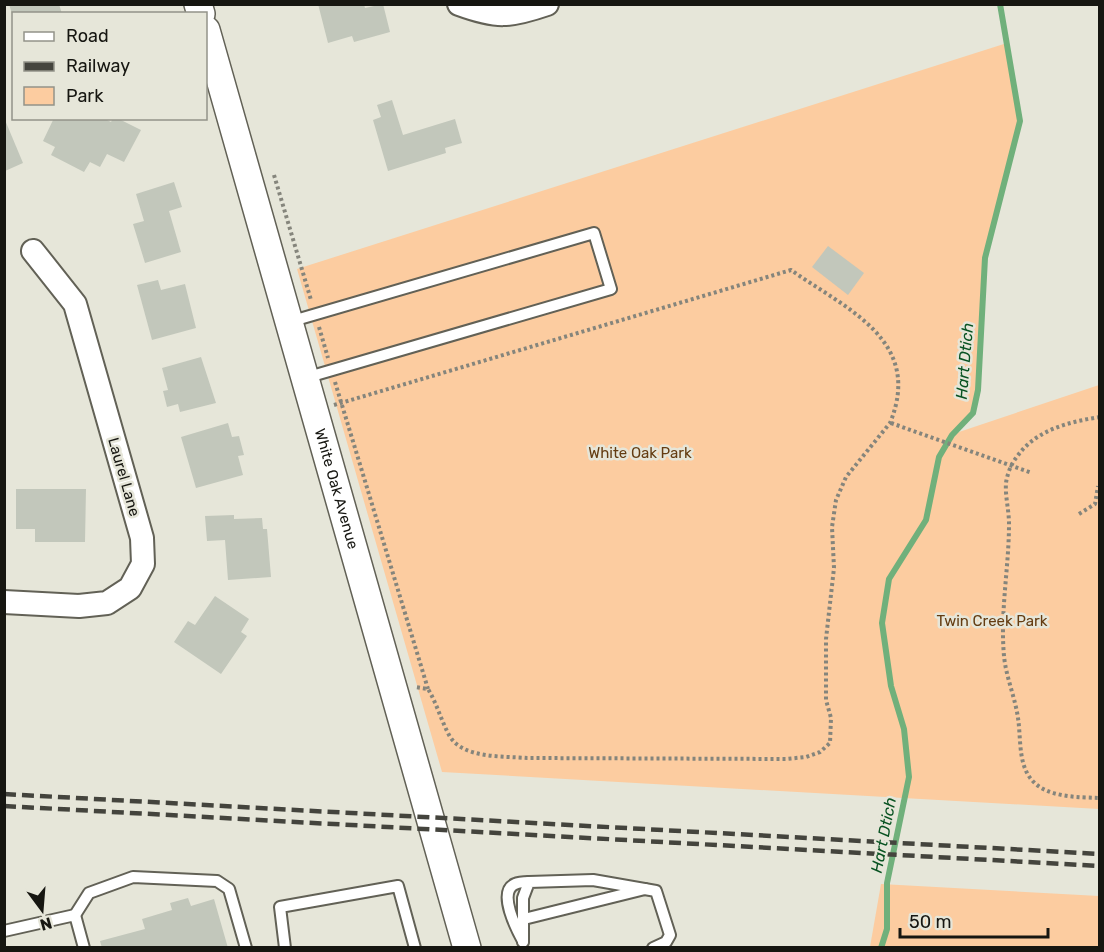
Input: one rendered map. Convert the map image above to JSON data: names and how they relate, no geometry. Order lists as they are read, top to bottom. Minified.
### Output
{"streets":{"street":["Laurel Lane","White Oak Avenue"]},"water":["Hart Dtich"],"parks":["White Oak Park","Twin Creek Park"],"legend":["Road","Railway","Park"],"scale_bar":"50 m","north":"bottom"}
